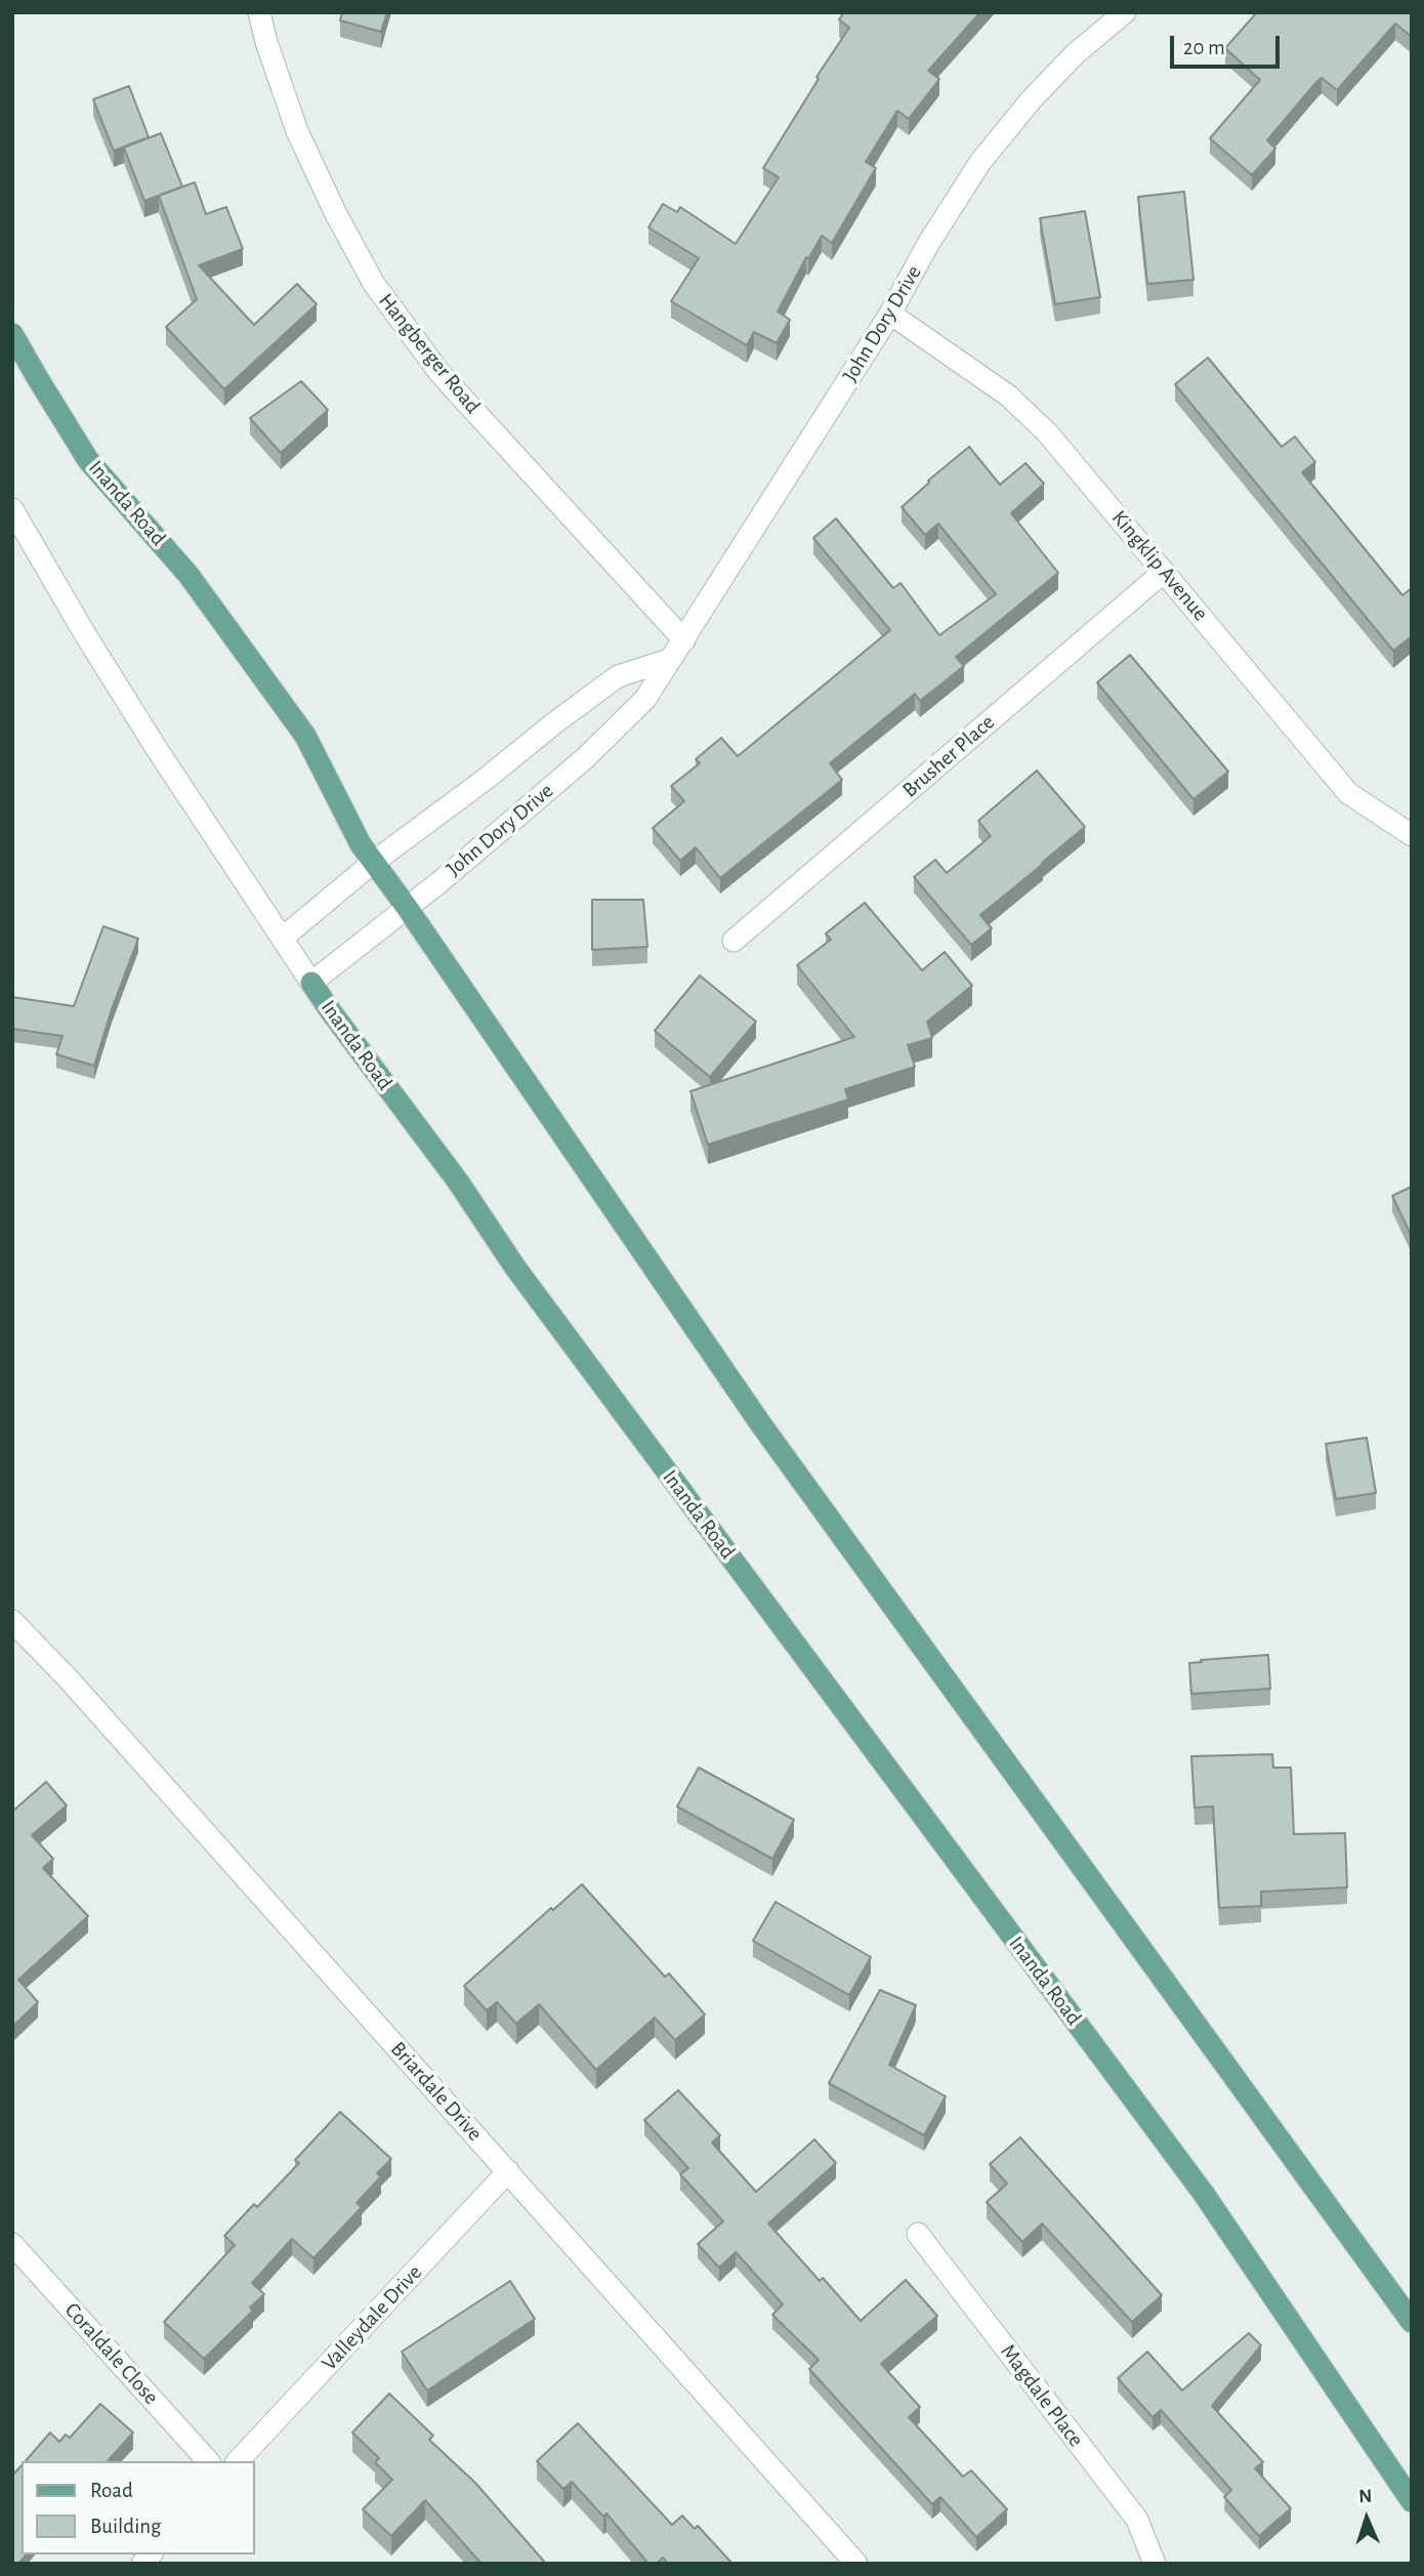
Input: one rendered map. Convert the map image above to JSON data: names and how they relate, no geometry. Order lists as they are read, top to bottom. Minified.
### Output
{"streets":{"main road":["Inanda Road"],"street":["John Dory Drive","Hangberger Road","Kingklip Avenue","Brusher Place","Briardale Drive","Valleydale Drive","Coraldale Close","Magdale Place"]},"crossings":[["John Dory Drive","Hangberger Road"],["John Dory Drive","Inanda Road"],["John Dory Drive","Kingklip Avenue"],["Kingklip Avenue","Brusher Place"],["Briardale Drive","Valleydale Drive"]],"legend":["Road","Building"],"scale_bar":"20 m","north":"top"}
